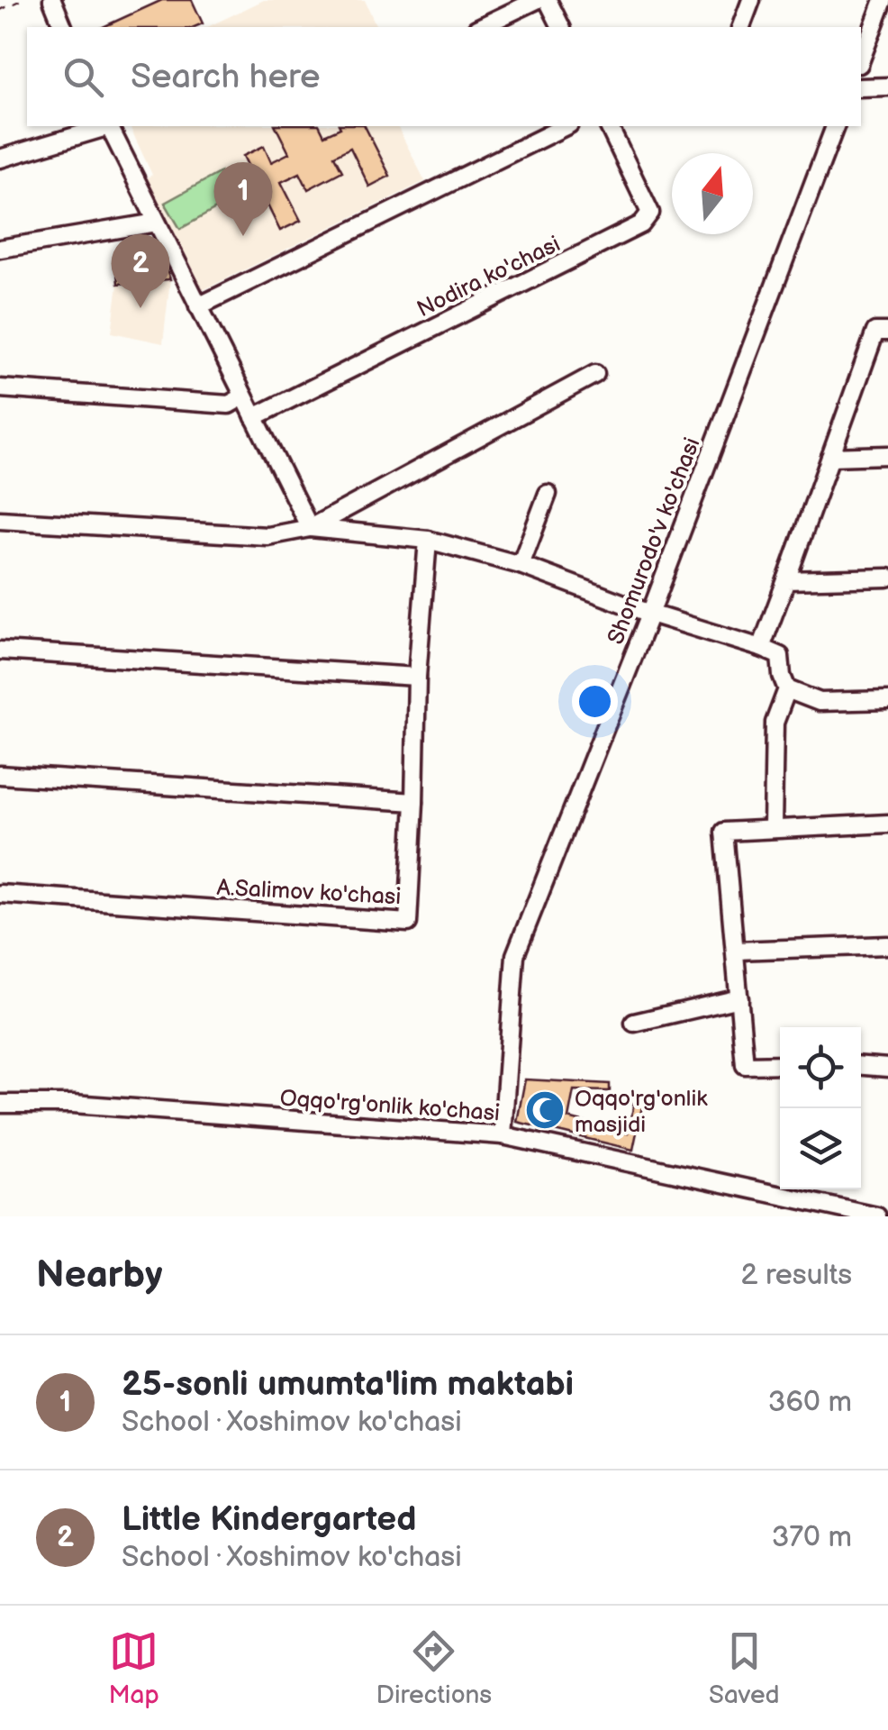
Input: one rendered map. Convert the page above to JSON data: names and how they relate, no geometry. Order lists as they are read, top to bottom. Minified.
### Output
{"streets":{"street":["Nodira ko'chasi","Shomurodo'v ko'chasi","A.Salimov ko'chasi","Oqqo'rg'onlik ko'chasi"]},"crossings":[["Shomurodo'v ko'chasi","Oqqo'rg'onlik ko'chasi"]],"places":{"mosque":["Oqqo'rg'onlik masjidi"]},"north":"top","page":{"search":"Search here","pins":["1","2"],"heading":["Nearby","2 results"],"list":[{"mark":"1","name":"25-sonli umumta'lim maktabi","note":"School · Xoshimov ko'chasi","value":"360 m"},{"mark":"2","name":"Little Kindergarted","note":"School · Xoshimov ko'chasi","value":"370 m"}],"nav":["Map","Directions","Saved"]}}
